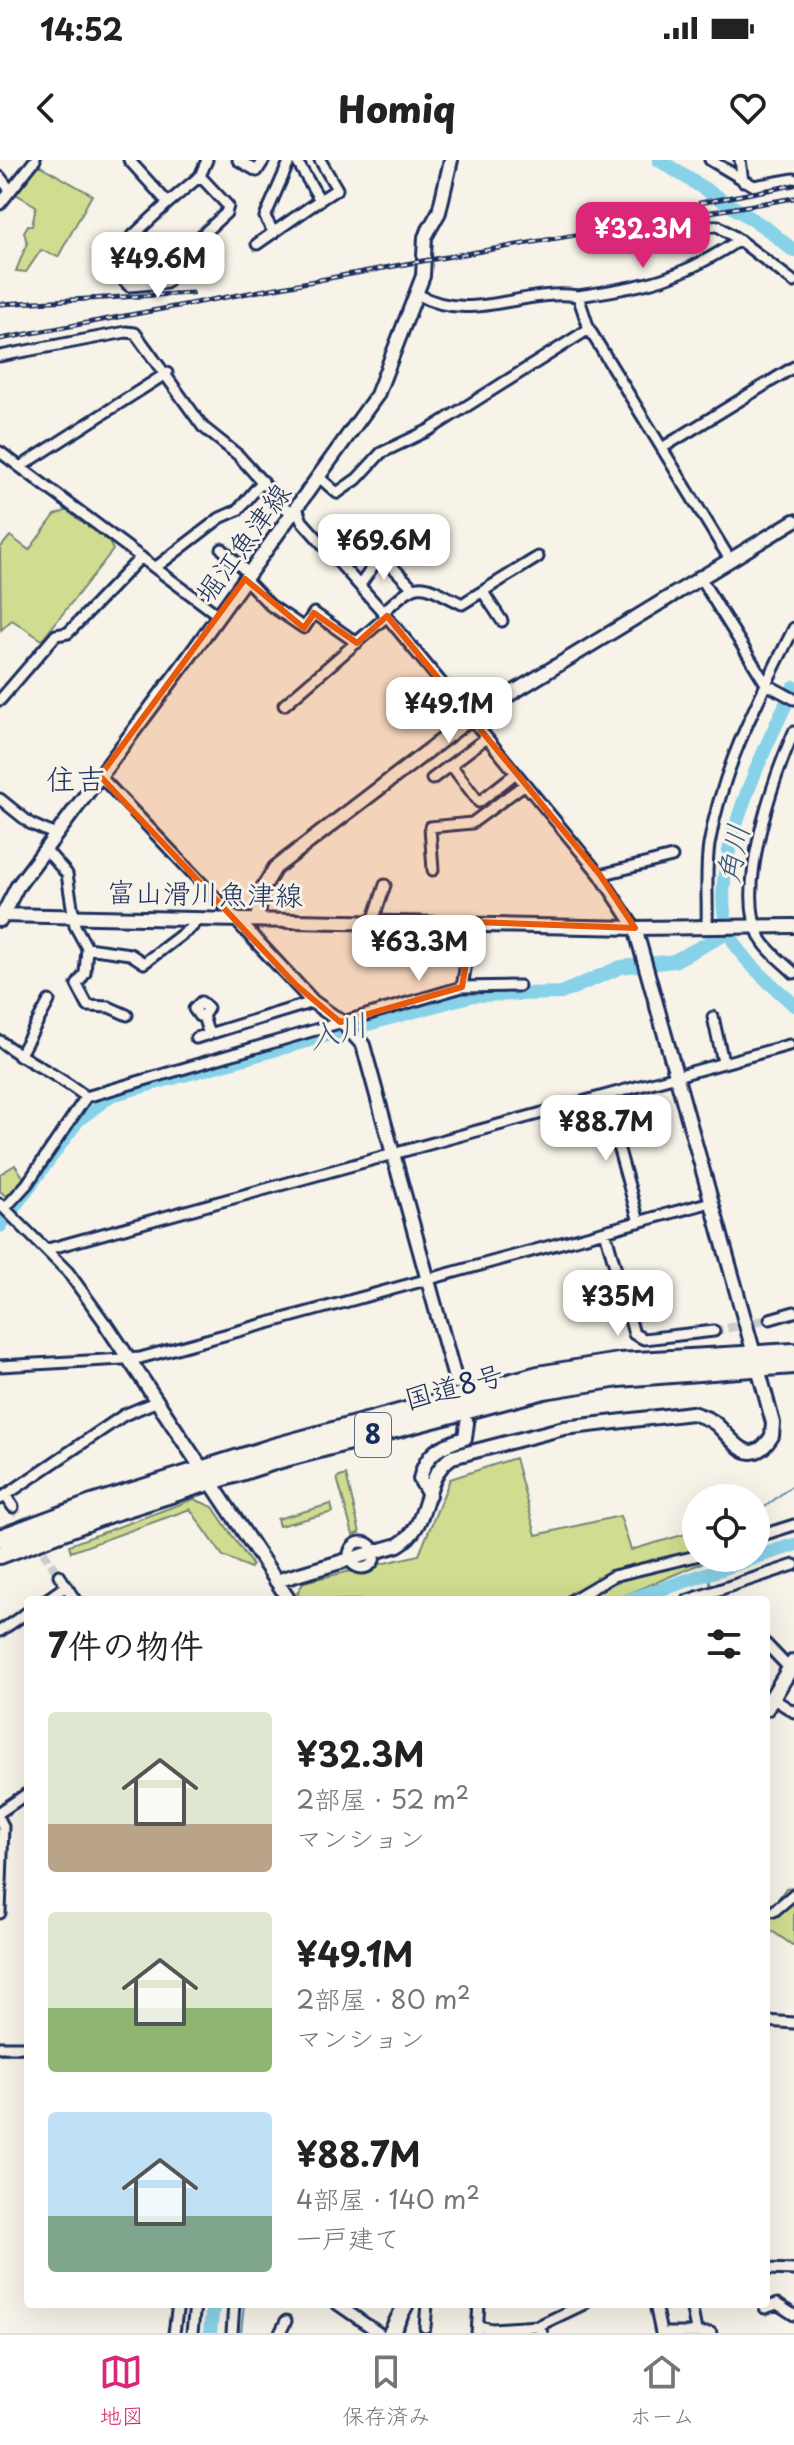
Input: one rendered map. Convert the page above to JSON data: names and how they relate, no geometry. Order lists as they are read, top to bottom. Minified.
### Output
{"streets":{"highway":["国道8号","8"],"street":["堀江魚津線","富山滑川魚津線"]},"crossings":[["堀江魚津線","富山滑川魚津線"]],"districts":["住吉"],"water":["角川","入川"],"page":{"status":"14:52","header":"Homiq","price":["¥32.3M","¥49.6M","¥69.6M","¥49.1M","¥63.3M","¥88.7M","¥35M"],"heading":"7件の物件","list":[{"name":"¥32.3M","note":"2部屋 · 52 m² · マンション"},{"name":"¥49.1M","note":"2部屋 · 80 m² · マンション"},{"name":"¥88.7M","note":"4部屋 · 140 m² · 一戸建て"}],"tabs":["地図","保存済み","ホーム"]}}
